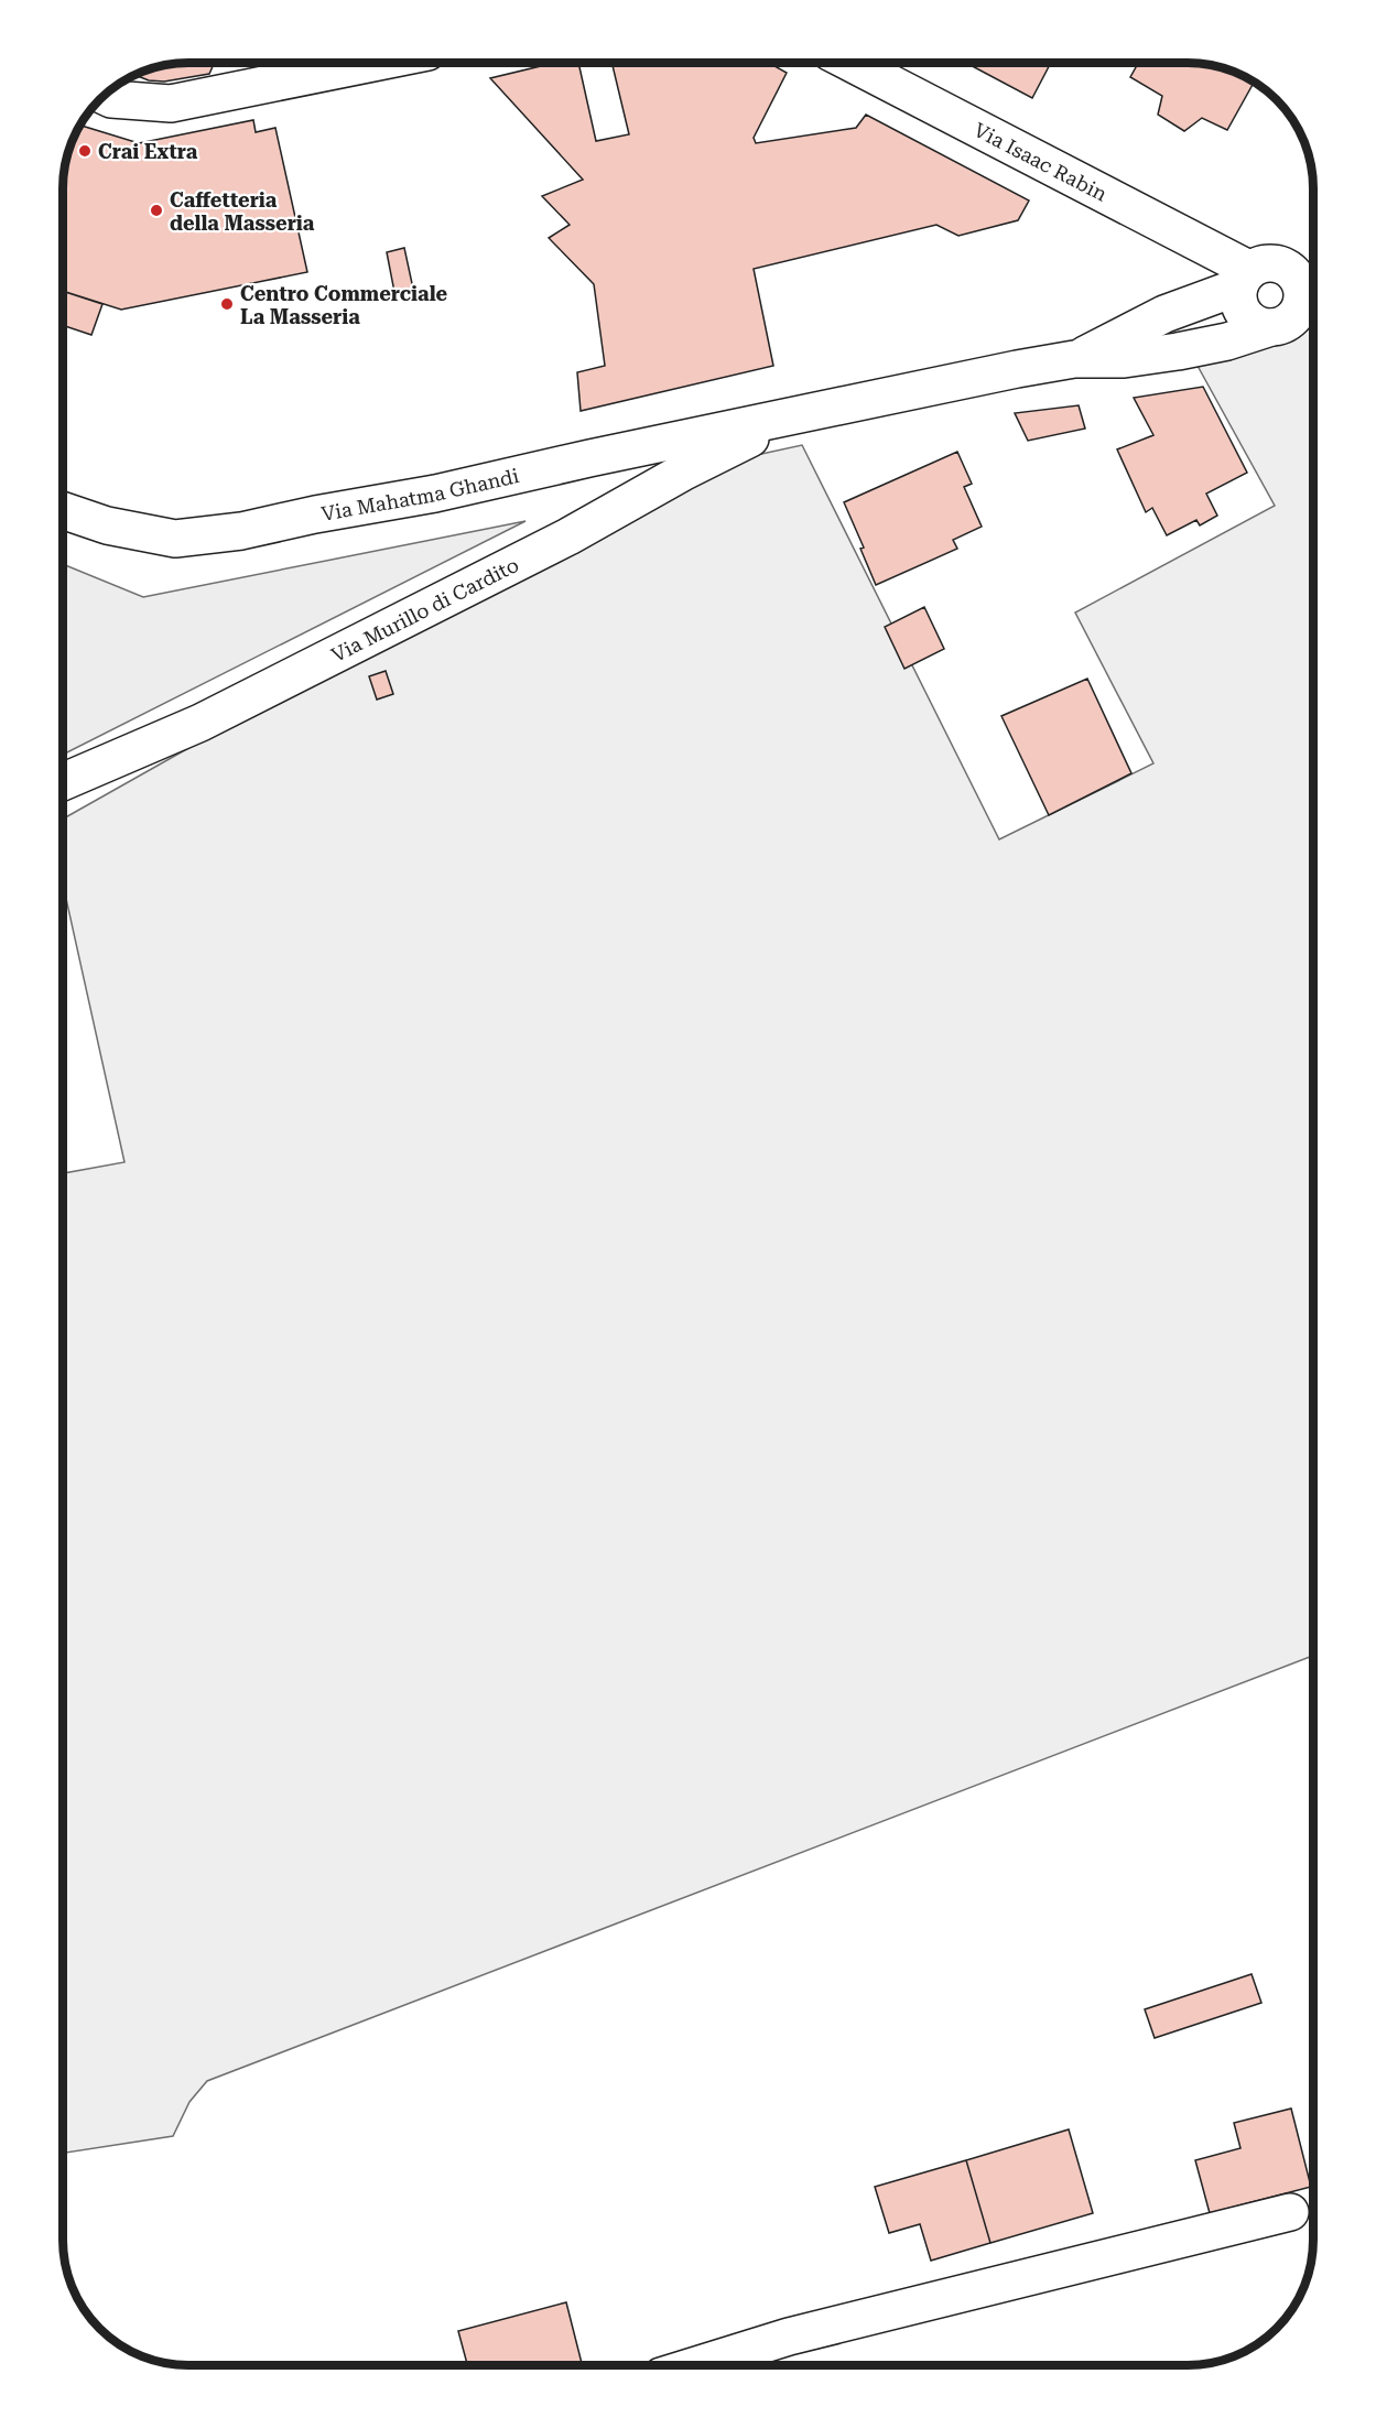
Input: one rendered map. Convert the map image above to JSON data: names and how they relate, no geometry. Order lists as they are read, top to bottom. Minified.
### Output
{"streets":{"street":["Via Isaac Rabin","Via Mahatma Ghandi","Via Murillo di Cardito"]},"crossings":[["Via Mahatma Ghandi","Via Murillo di Cardito"]],"places":["Crai Extra","Caffetteria della Masseria","Centro Commerciale La Masseria"]}
